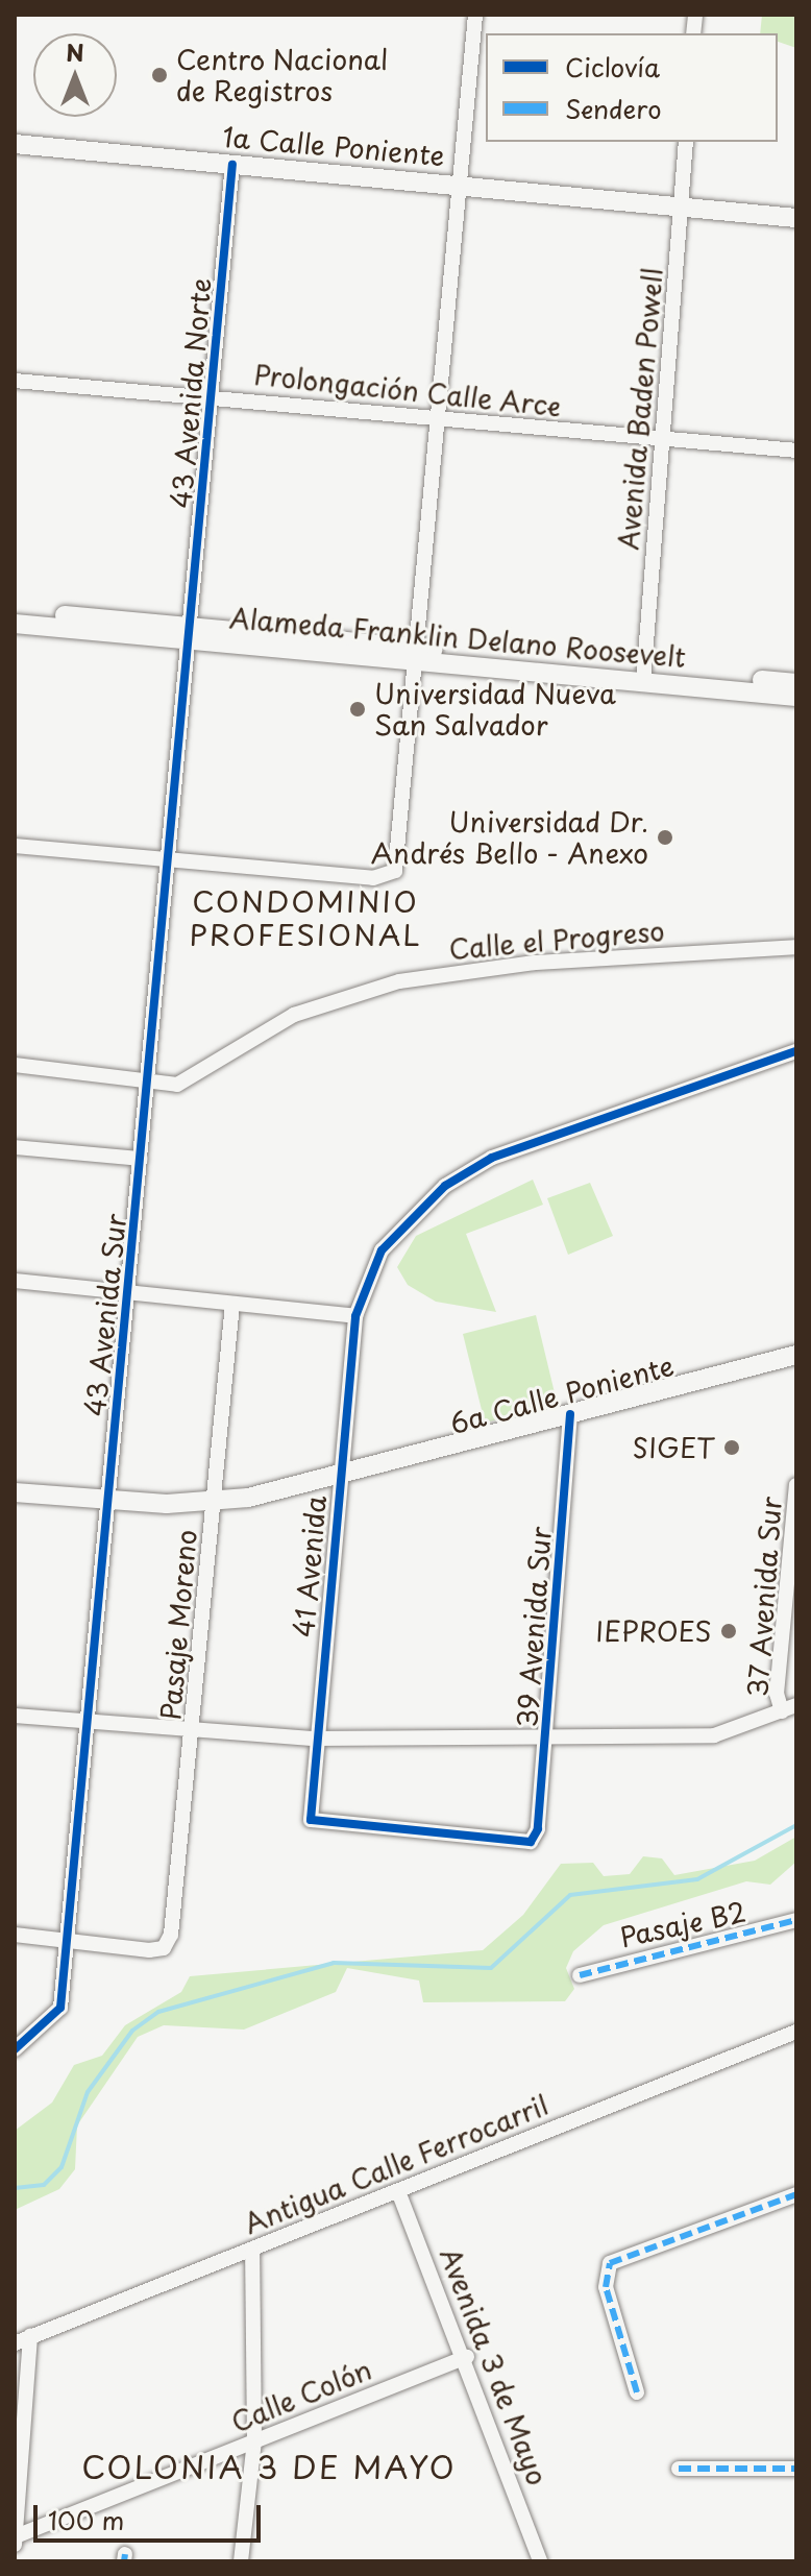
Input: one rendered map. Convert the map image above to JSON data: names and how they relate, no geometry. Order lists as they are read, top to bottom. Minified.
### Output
{"streets":{"street":["1a Calle Poniente","Prolongación Calle Arce","43 Avenida Norte","Avenida Baden Powell","Alameda Franklin Delano Roosevelt","Calle el Progreso","43 Avenida Sur","6a Calle Poniente","41 Avenida","37 Avenida Sur","Pasaje Moreno","39 Avenida Sur","Pasaje B2","Antigua Calle Ferrocarril","Avenida 3 de Mayo","Calle Colón"]},"crossings":[["1a Calle Poniente","43 Avenida Norte"],["1a Calle Poniente","Avenida Baden Powell"],["Prolongación Calle Arce","43 Avenida Norte"],["Prolongación Calle Arce","Avenida Baden Powell"],["43 Avenida Norte","Alameda Franklin Delano Roosevelt"],["43 Avenida Norte","43 Avenida Sur"],["Avenida Baden Powell","Alameda Franklin Delano Roosevelt"],["Alameda Franklin Delano Roosevelt","43 Avenida Sur"],["Calle el Progreso","43 Avenida Sur"],["43 Avenida Sur","6a Calle Poniente"],["43 Avenida Sur","Pasaje Moreno"],["6a Calle Poniente","41 Avenida"],["6a Calle Poniente","Pasaje Moreno"],["6a Calle Poniente","39 Avenida Sur"],["41 Avenida","39 Avenida Sur"],["Antigua Calle Ferrocarril","Avenida 3 de Mayo"],["Avenida 3 de Mayo","Calle Colón"]],"districts":["CONDOMINIO PROFESIONAL","COLONIA 3 DE MAYO"],"places":["Centro Nacional de Registros","Universidad Nueva San Salvador","Universidad Dr. Andrés Bello - Anexo","SIGET","IEPROES"],"legend":["Ciclovía","Sendero"],"scale_bar":"100 m","north":"top"}
